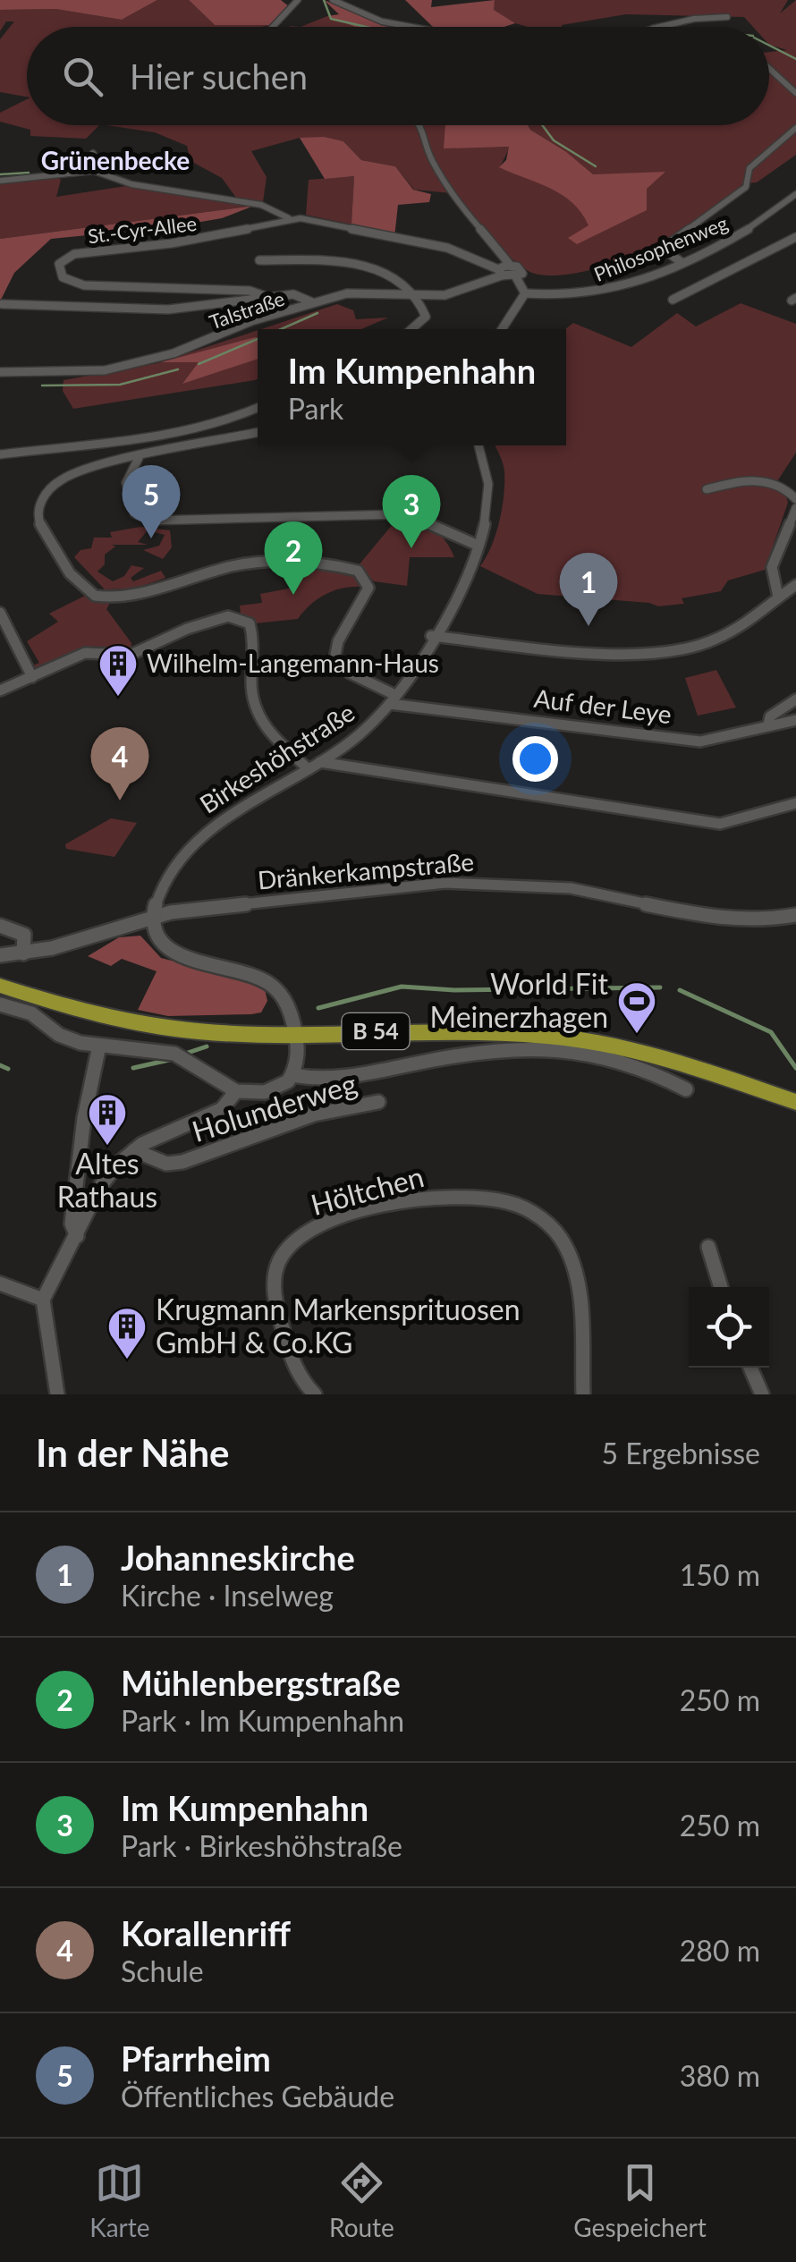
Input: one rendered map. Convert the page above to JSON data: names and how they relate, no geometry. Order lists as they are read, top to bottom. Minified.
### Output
{"streets":{"main road":["B 54"],"street":["St.-Cyr-Allee","Philosophenweg","Talstraße","Auf der Leye","Birkeshöhstraße","Dränkerkampstraße","Holunderweg","Höltchen"]},"crossings":[["Auf der Leye","Birkeshöhstraße"],["Birkeshöhstraße","Dränkerkampstraße"]],"districts":["Grünenbecke"],"places":{"building":["Wilhelm-Langemann-Haus","Altes Rathaus","Krugmann Markensprituosen GmbH & Co.KG"],"sports":["World Fit Meinerzhagen"]},"page":{"search":"Hier suchen","popup":["Im Kumpenhahn","Park"],"pins":["5","3","2","1","4"],"heading":["In der Nähe","5 Ergebnisse"],"list":[{"mark":"1","name":"Johanneskirche","note":"Kirche · Inselweg","value":"150 m"},{"mark":"2","name":"Mühlenbergstraße","note":"Park · Im Kumpenhahn","value":"250 m"},{"mark":"3","name":"Im Kumpenhahn","note":"Park · Birkeshöhstraße","value":"250 m"},{"mark":"4","name":"Korallenriff","note":"Schule","value":"280 m"},{"mark":"5","name":"Pfarrheim","note":"Öffentliches Gebäude","value":"380 m"}],"nav":["Karte","Route","Gespeichert"]}}
